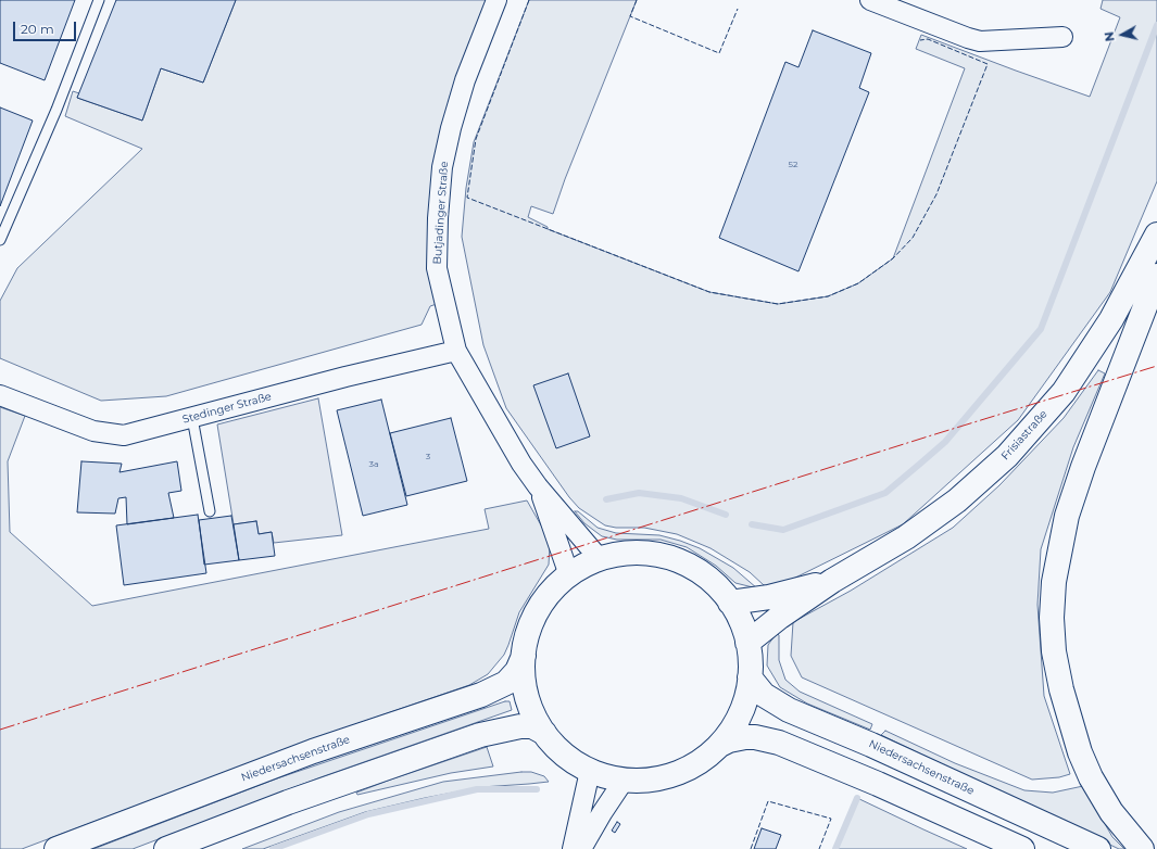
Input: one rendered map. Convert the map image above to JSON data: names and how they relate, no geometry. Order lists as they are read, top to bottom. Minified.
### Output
{"streets":{"main road":["Frisiastraße","Niedersachsenstraße"],"street":["Butjadinger Straße","Stedinger Straße"]},"crossings":[["Butjadinger Straße","Stedinger Straße"],["Butjadinger Straße","Niedersachsenstraße"],["Frisiastraße","Niedersachsenstraße"]],"house_numbers":["52","3","3a"],"scale_bar":"20 m","north":"left"}
